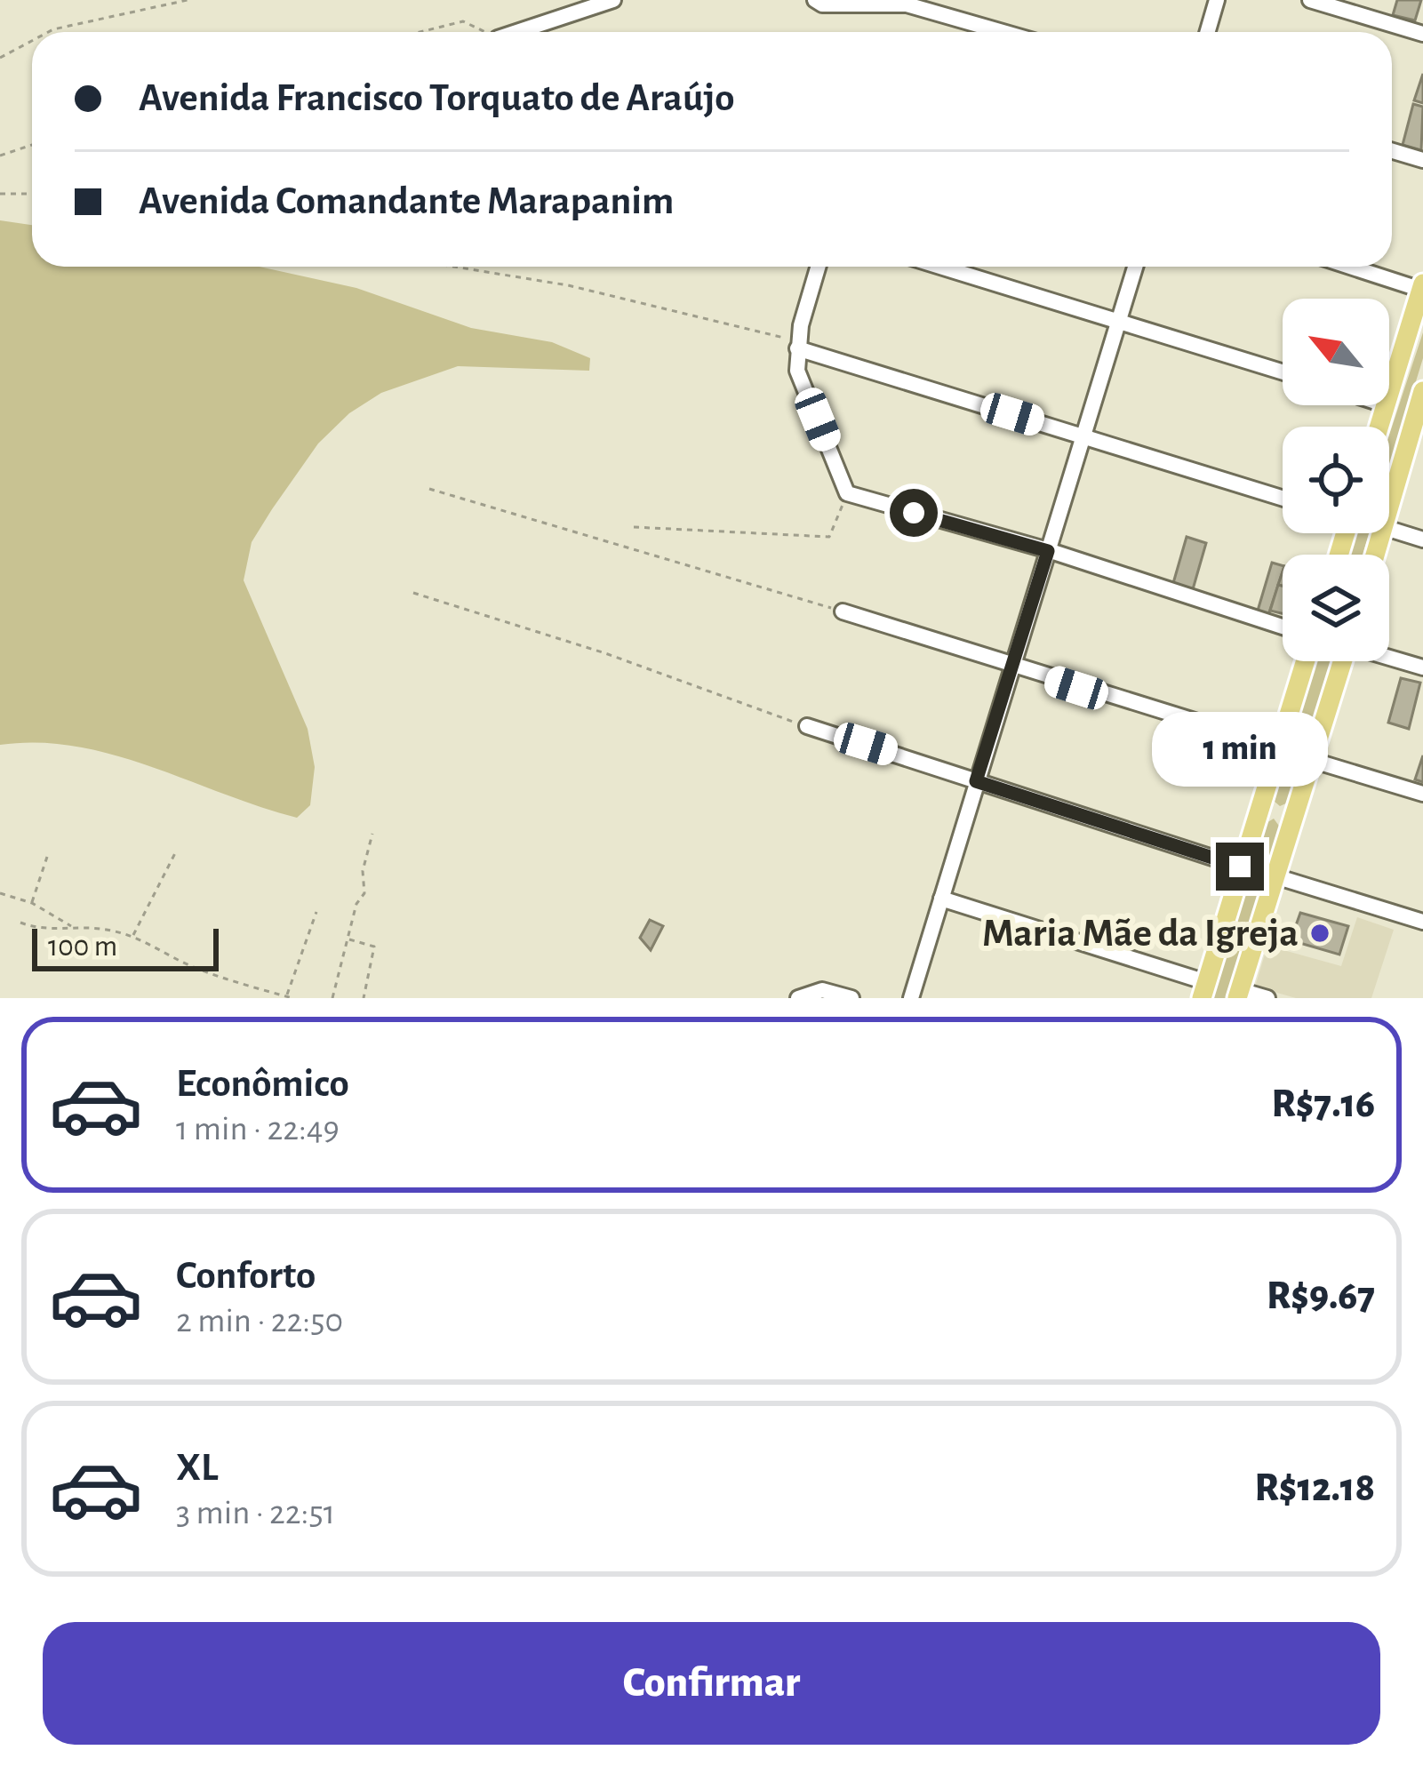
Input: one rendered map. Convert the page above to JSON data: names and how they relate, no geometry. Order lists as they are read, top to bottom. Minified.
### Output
{"places":["Maria Mãe da Igreja"],"scale_bar":"100 m","north":"top left","page":{"banner":["Avenida Francisco Torquato de Araújo","Avenida Comandante Marapanim"],"bubble":"1 min","scale":"100 m","list":[{"name":"Econômico","note":"1 min · 22:49","value":"R$7.16"},{"name":"Conforto","note":"2 min · 22:50","value":"R$9.67"},{"name":"XL","note":"3 min · 22:51","value":"R$12.18"}],"buttons":"Confirmar"}}
